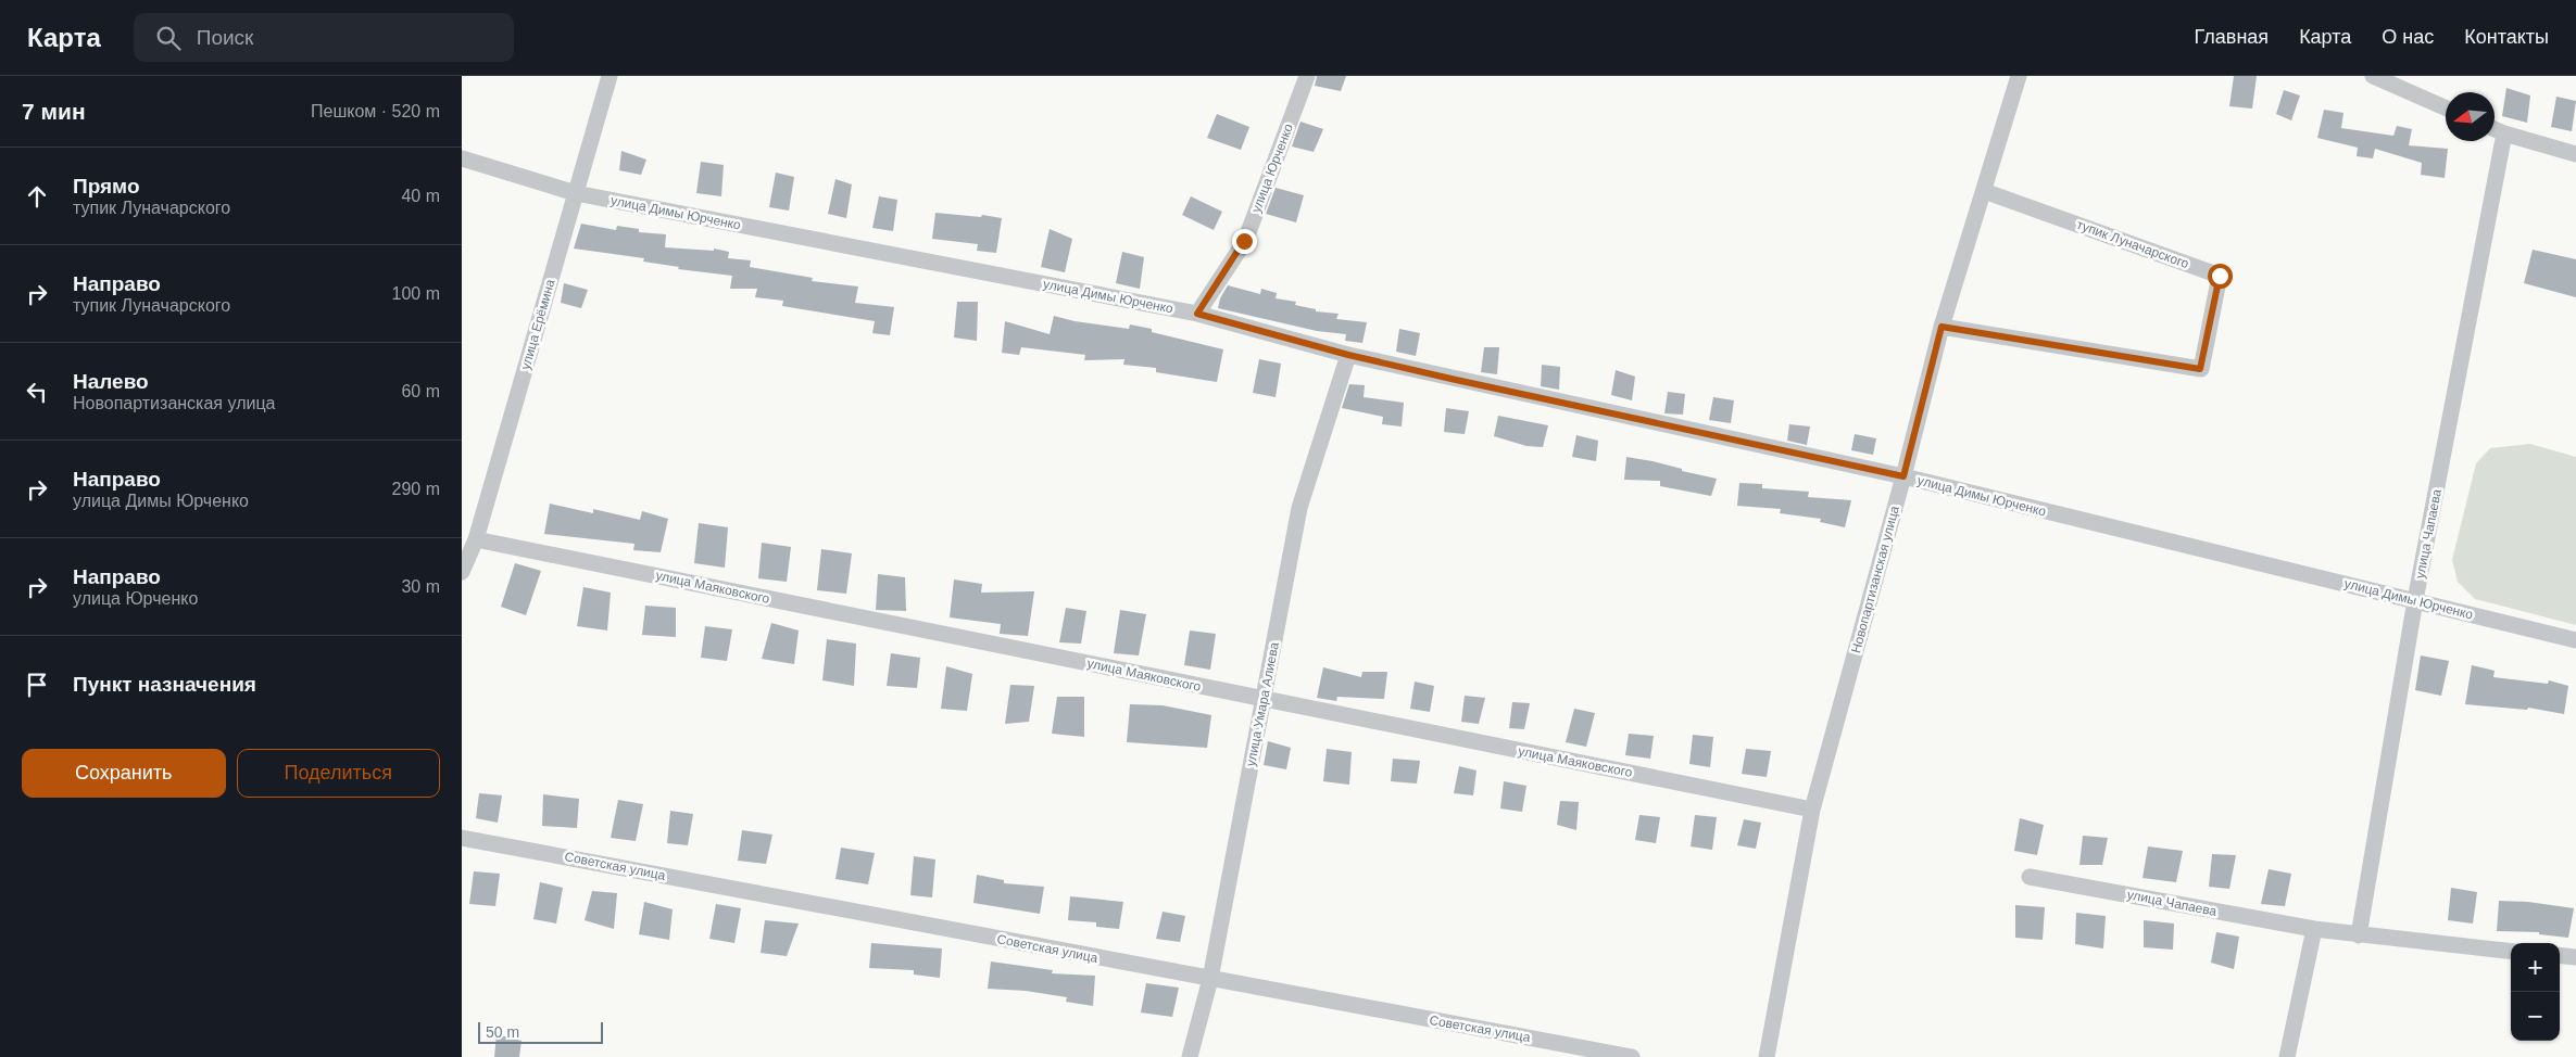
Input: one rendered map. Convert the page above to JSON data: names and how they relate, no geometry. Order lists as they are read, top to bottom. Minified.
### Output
{"streets":{"street":["улица Юрченко","улица Димы Юрченко","тупик Луначарского","улица Ерёмина","улица Чапаева","Новопартизанская улица","улица Маяковского","улица Умара Алиева","Советская улица"]},"crossings":[["улица Юрченко","улица Димы Юрченко"],["улица Димы Юрченко","улица Ерёмина"],["улица Димы Юрченко","улица Чапаева"],["улица Димы Юрченко","Новопартизанская улица"],["улица Димы Юрченко","улица Умара Алиева"],["тупик Луначарского","Новопартизанская улица"],["улица Ерёмина","улица Маяковского"],["Новопартизанская улица","улица Маяковского"],["улица Маяковского","улица Умара Алиева"],["улица Умара Алиева","Советская улица"]],"scale_bar":"50 m","north":"left","page":{"header":"Карта","search":"Поиск","nav":["Главная","Карта","О нас","Контакты"],"heading":["7 мин","Пешком · 520 m"],"list":[["Прямо","тупик Луначарского","40 m"],["Направо","тупик Луначарского","100 m"],["Налево","Новопартизанская улица","60 m"],["Направо","улица Димы Юрченко","290 m"],["Направо","улица Юрченко","30 m"],"Пункт назначения"],"buttons":["Сохранить","Поделиться"],"map_buttons":["+","−"],"scale":"50 m"}}
